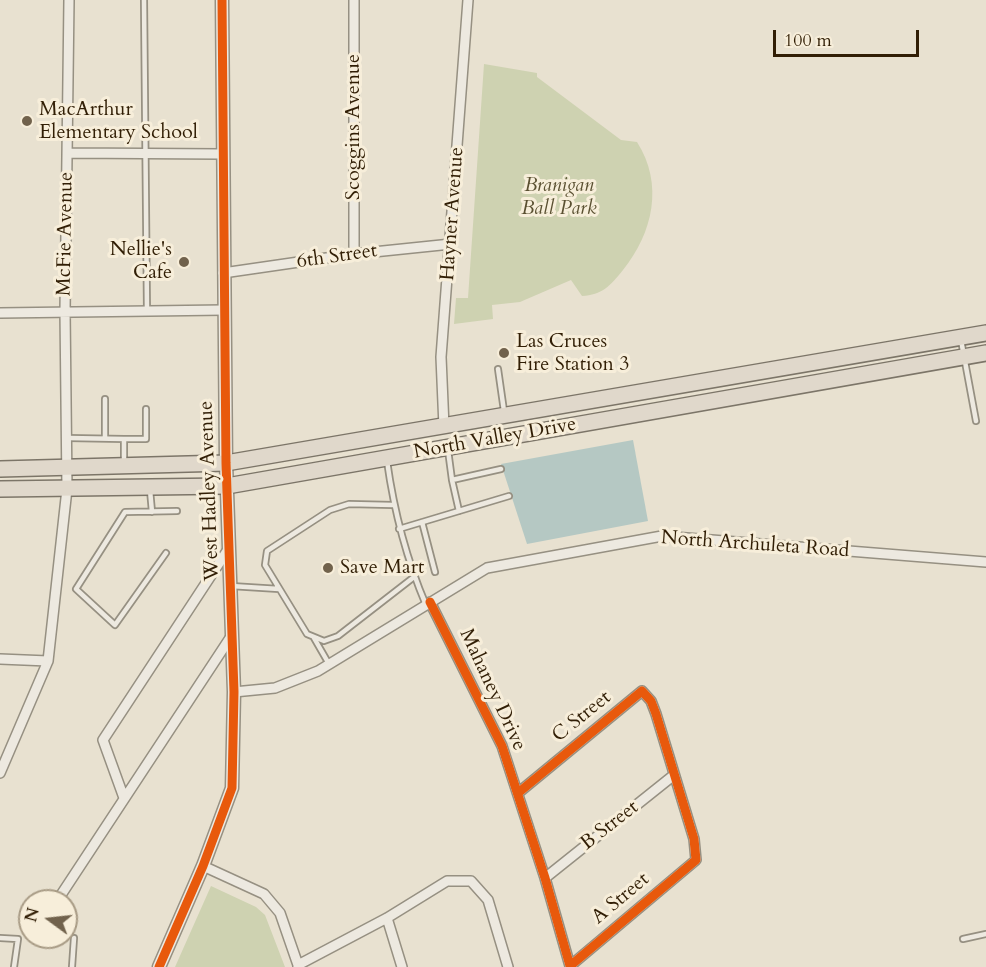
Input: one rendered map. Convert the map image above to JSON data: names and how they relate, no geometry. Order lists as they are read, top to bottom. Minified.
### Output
{"streets":{"main road":["North Valley Drive"],"street":["Scoggins Avenue","Hayner Avenue","McFie Avenue","6th Street","West Hadley Avenue","North Archuleta Road","Mahaney Drive","C Street","B Street","A Street"]},"crossings":[["Scoggins Avenue","6th Street"],["Hayner Avenue","6th Street"],["Hayner Avenue","North Valley Drive"],["McFie Avenue","North Valley Drive"],["6th Street","West Hadley Avenue"],["North Valley Drive","West Hadley Avenue"],["West Hadley Avenue","North Archuleta Road"],["North Archuleta Road","Mahaney Drive"],["Mahaney Drive","C Street"],["Mahaney Drive","B Street"],["Mahaney Drive","A Street"],["C Street","B Street"],["C Street","A Street"],["B Street","A Street"]],"parks":["Branigan Ball Park"],"places":["MacArthur Elementary School","Nellie's Cafe","Las Cruces Fire Station 3","Save Mart"],"scale_bar":"100 m","north":"left"}
